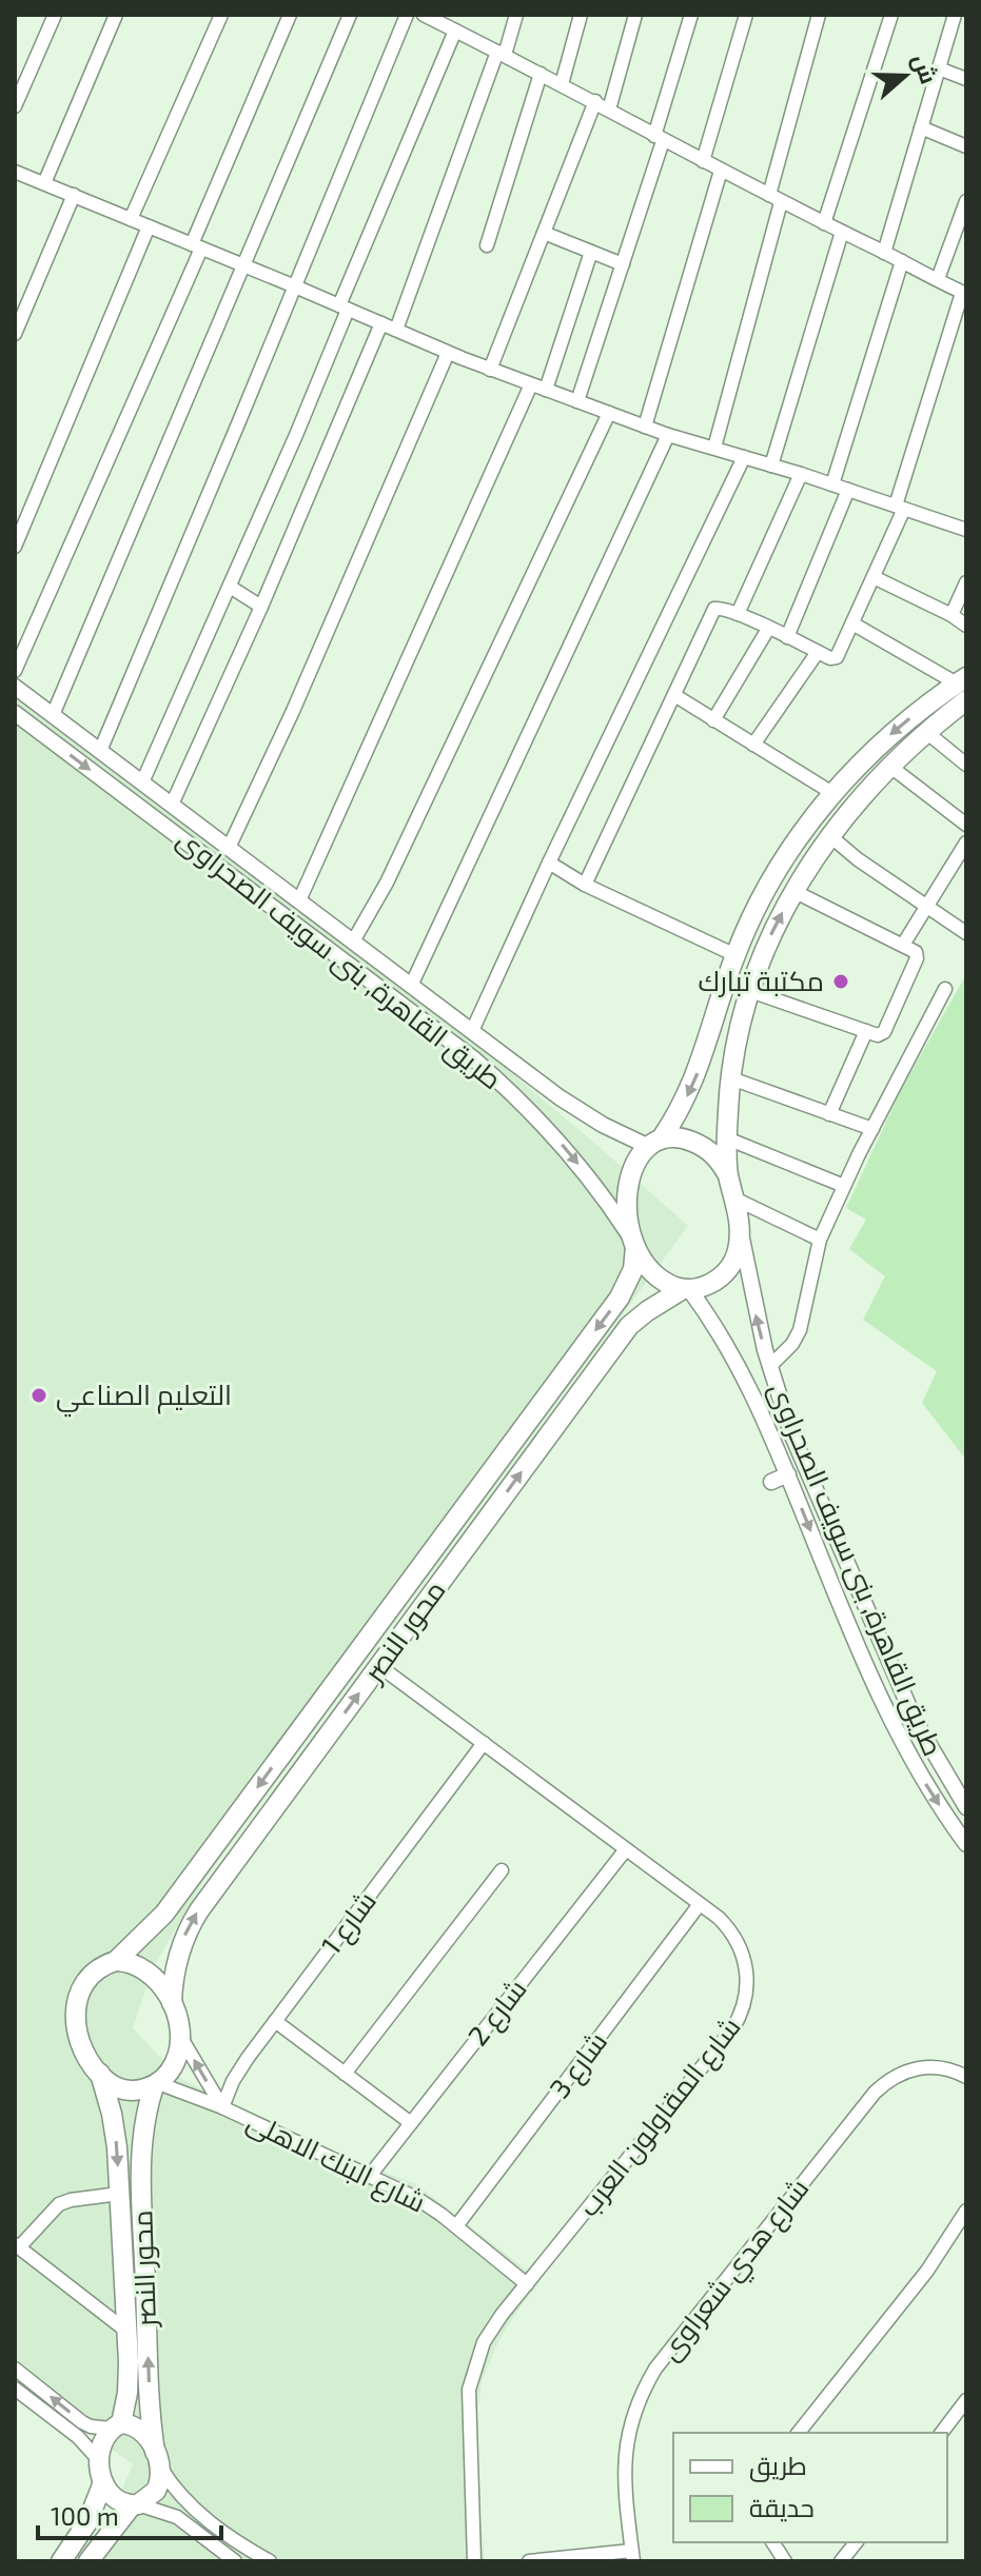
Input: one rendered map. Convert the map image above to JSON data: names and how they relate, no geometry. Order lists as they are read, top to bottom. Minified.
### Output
{"streets":{"highway":["محور النصر"],"main road":["طريق القاهرة, بنى سويف الصحراوى"],"street":["شارع 1","شارع 2","شارع 3","شارع المقاولون العرب","شارع البنك الاهلى","شارع هدي شعراوى"]},"crossings":[["طريق القاهرة, بنى سويف الصحراوى","محور النصر"],["محور النصر","شارع المقاولون العرب"],["محور النصر","شارع البنك الاهلى"],["شارع 1","شارع المقاولون العرب"],["شارع 1","شارع البنك الاهلى"],["شارع 2","شارع المقاولون العرب"],["شارع 2","شارع البنك الاهلى"],["شارع 3","شارع المقاولون العرب"],["شارع 3","شارع البنك الاهلى"],["شارع المقاولون العرب","شارع البنك الاهلى"]],"places":["مكتبة تبارك","التعليم الصناعي"],"legend":["طريق","حديقة"],"scale_bar":"100 m","north":"right"}
